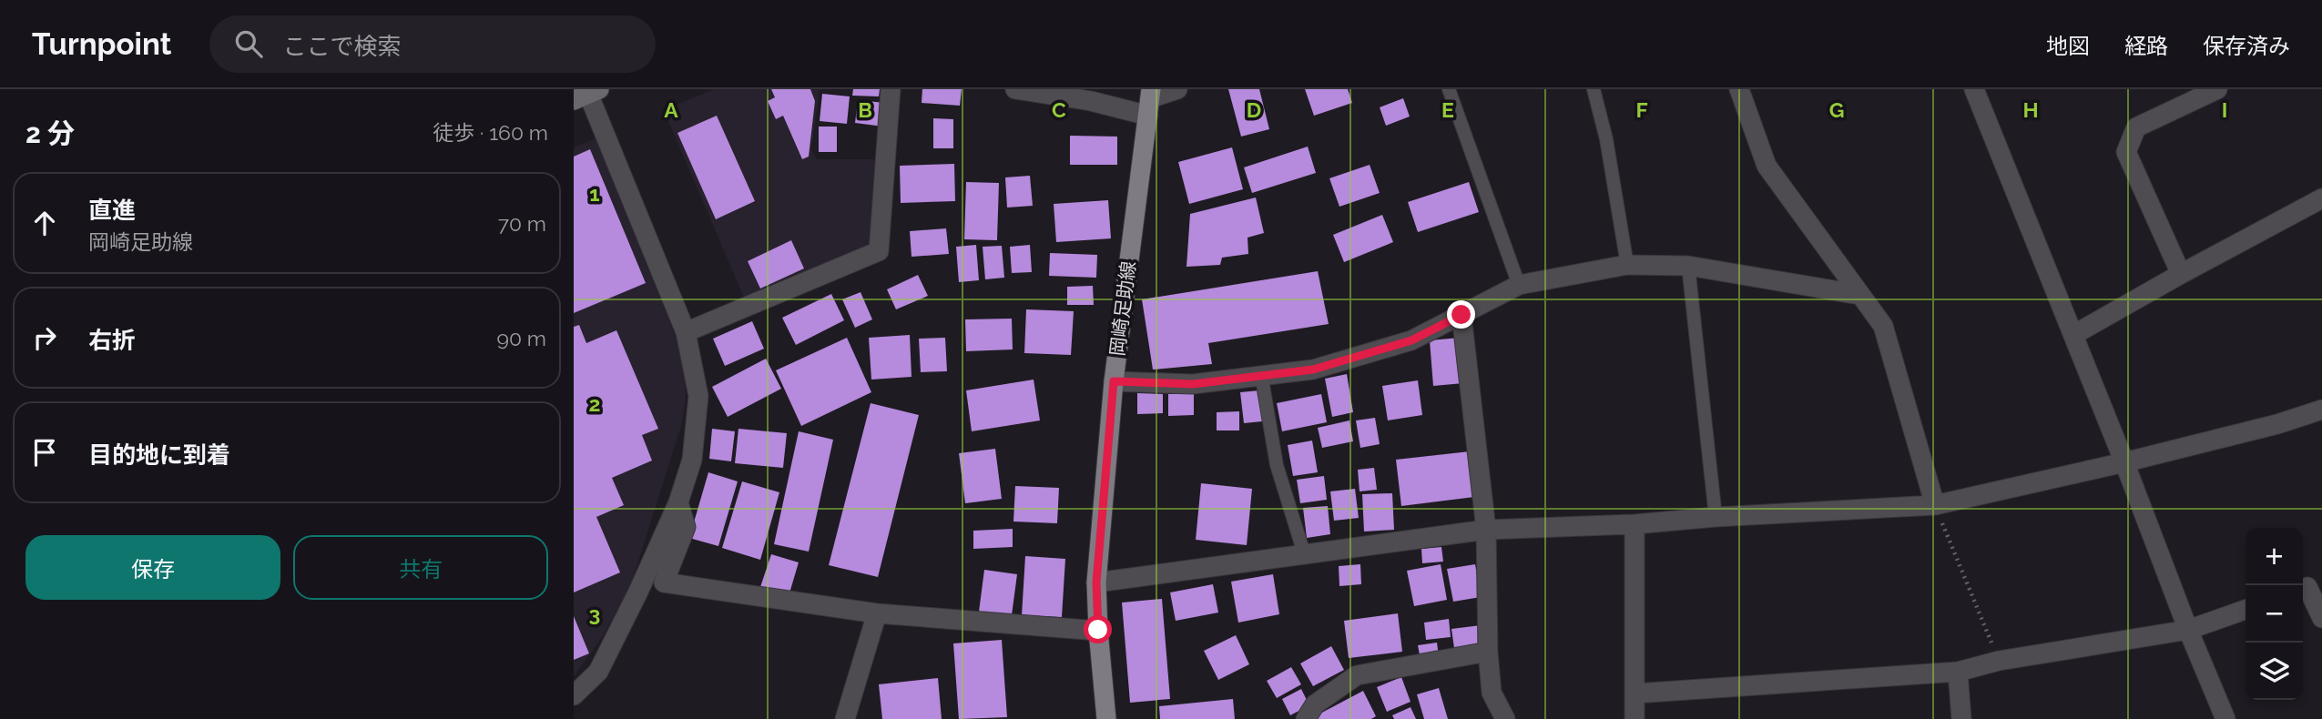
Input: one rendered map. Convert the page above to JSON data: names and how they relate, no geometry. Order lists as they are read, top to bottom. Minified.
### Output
{"streets":{"main road":["岡崎足助線"]},"page":{"header":"Turnpoint","search":"ここで検索","nav":["地図","経路","保存済み"],"heading":["2 分","徒歩 · 160 m"],"list":[["直進","岡崎足助線","70 m"],["右折","90 m"],"目的地に到着"],"buttons":["保存","共有"],"map_buttons":["+","−"]},"grid":{"columns":["A","B","C","D","E","F","G","H","I"],"rows":["1","2","3"]}}
